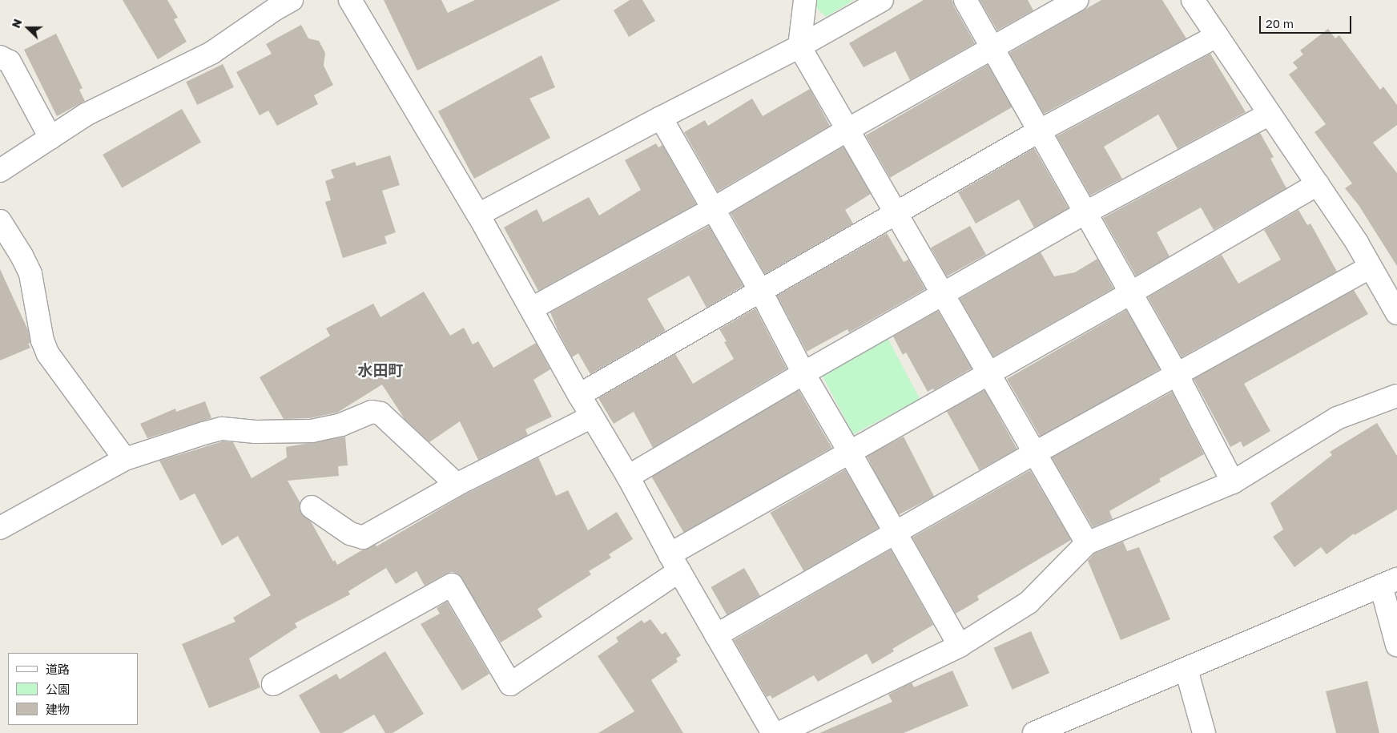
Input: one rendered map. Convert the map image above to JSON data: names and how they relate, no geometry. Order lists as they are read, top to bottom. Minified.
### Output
{"districts":["水田町"],"legend":["道路","公園","建物"],"scale_bar":"20 m","north":"left"}
